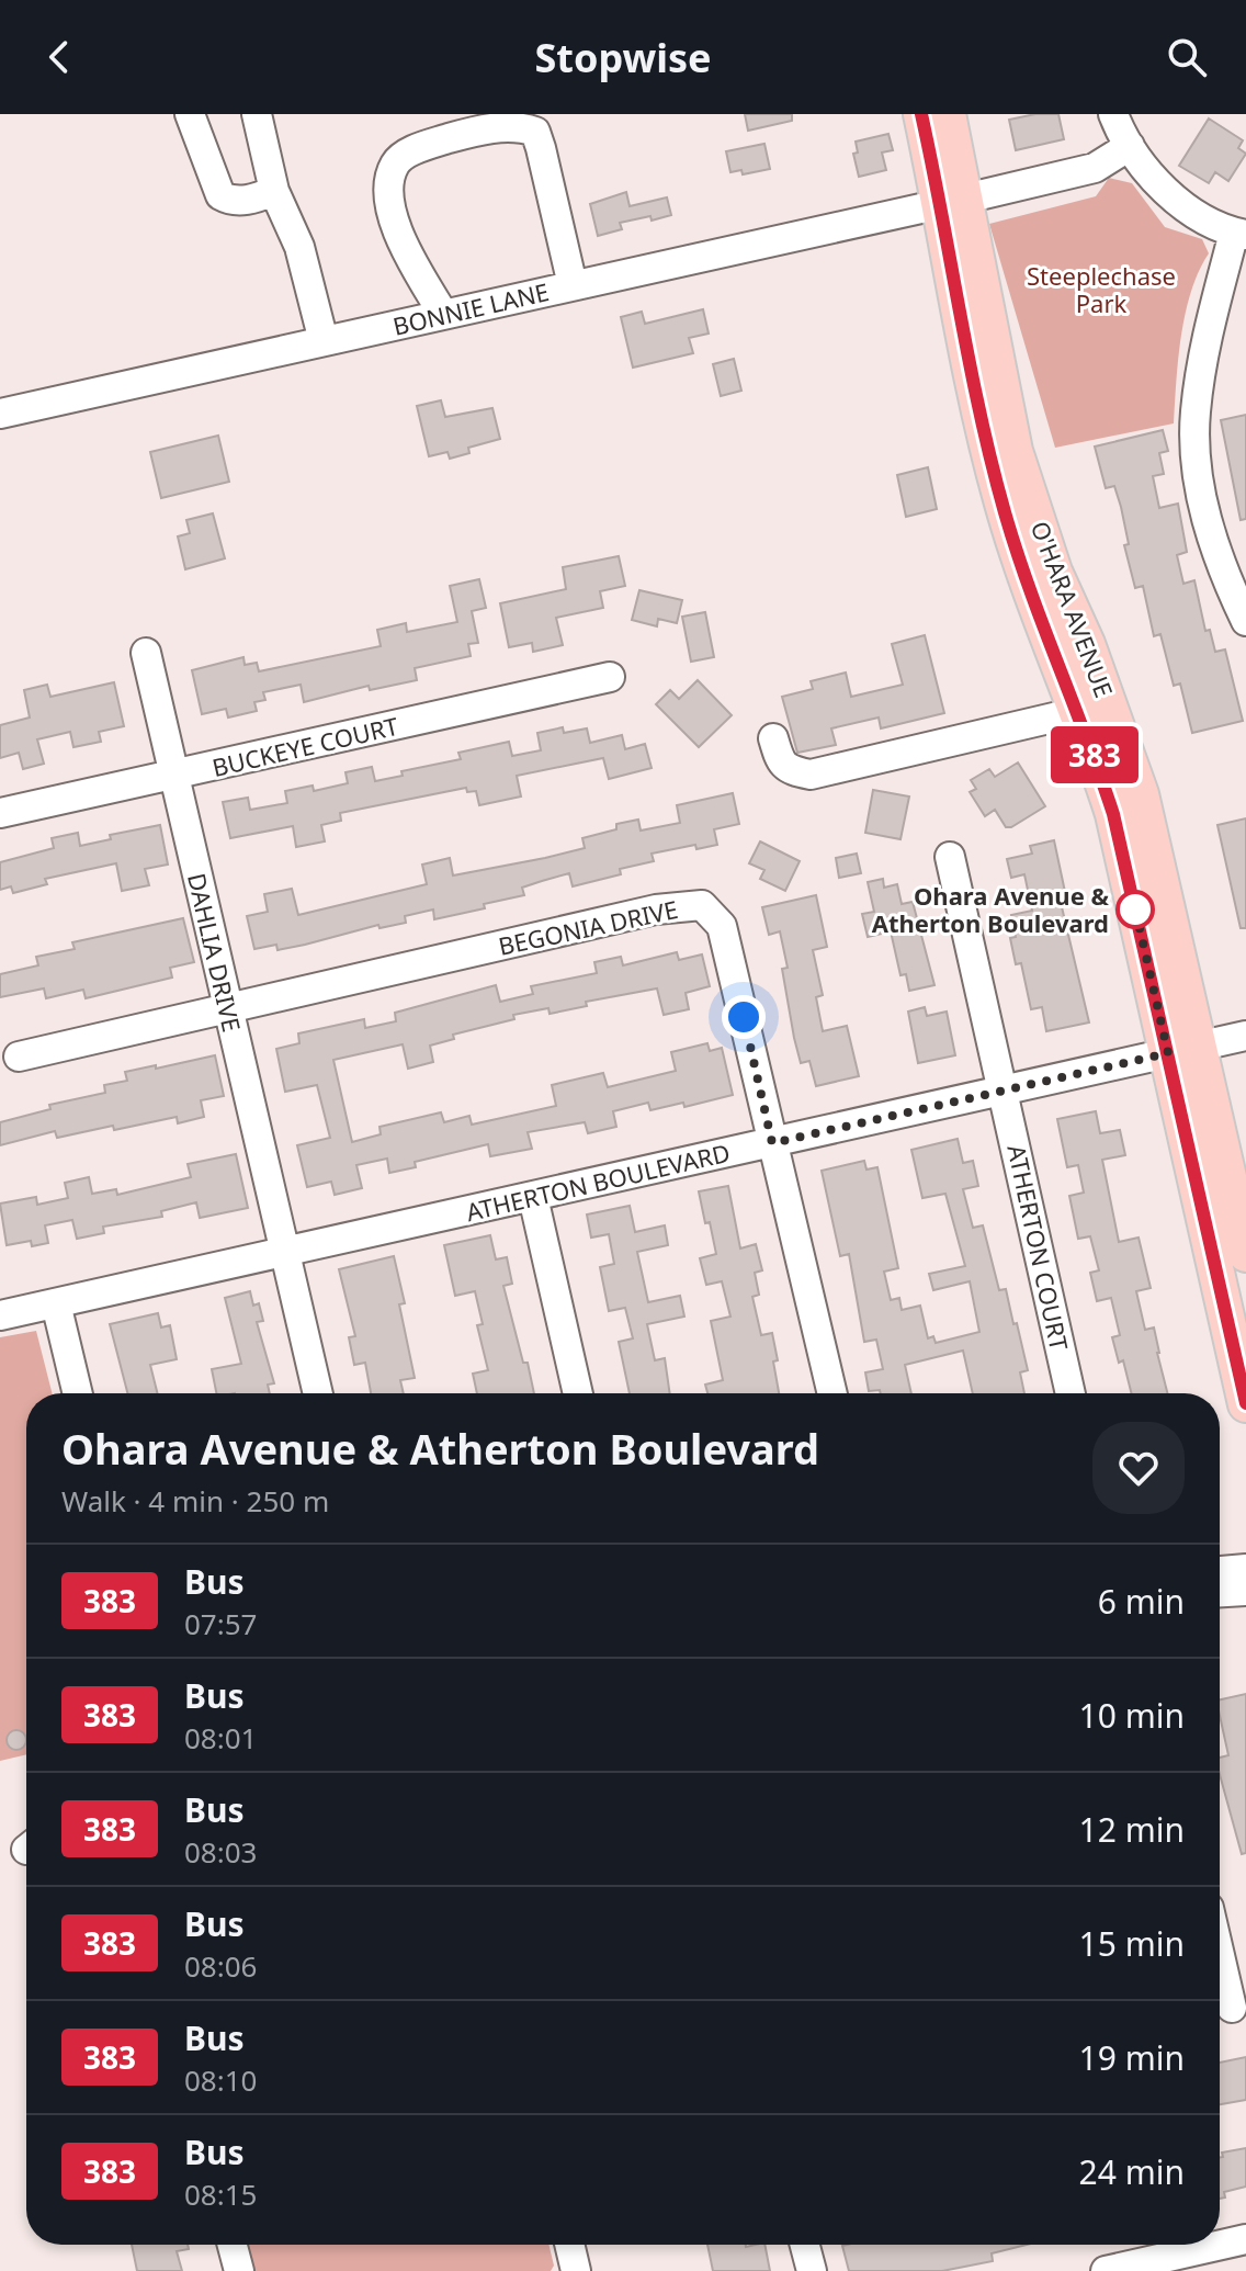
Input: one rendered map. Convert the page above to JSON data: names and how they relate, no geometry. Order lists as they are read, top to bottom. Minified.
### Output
{"streets":{"main road":["O'HARA AVENUE"],"street":["BONNIE LANE","BUCKEYE COURT","BEGONIA DRIVE","DAHLIA DRIVE","ATHERTON BOULEVARD","ATHERTON COURT"]},"crossings":[["BONNIE LANE","O'HARA AVENUE"],["O'HARA AVENUE","ATHERTON BOULEVARD"],["BUCKEYE COURT","DAHLIA DRIVE"],["BEGONIA DRIVE","DAHLIA DRIVE"],["BEGONIA DRIVE","ATHERTON BOULEVARD"],["DAHLIA DRIVE","ATHERTON BOULEVARD"],["ATHERTON BOULEVARD","ATHERTON COURT"]],"parks":["Steeplechase Park"],"places":["Ohara Avenue & Atherton Boulevard"],"lines":["bus line 383"],"page":{"header":"Stopwise","on_map":"383","heading":["Ohara Avenue & Atherton Boulevard","Walk · 4 min · 250 m"],"list":[{"mark":"383","name":"Bus","note":"07:57","value":"6 min"},{"mark":"383","name":"Bus","note":"08:01","value":"10 min"},{"mark":"383","name":"Bus","note":"08:03","value":"12 min"},{"mark":"383","name":"Bus","note":"08:06","value":"15 min"},{"mark":"383","name":"Bus","note":"08:10","value":"19 min"},{"mark":"383","name":"Bus","note":"08:15","value":"24 min"}]}}
